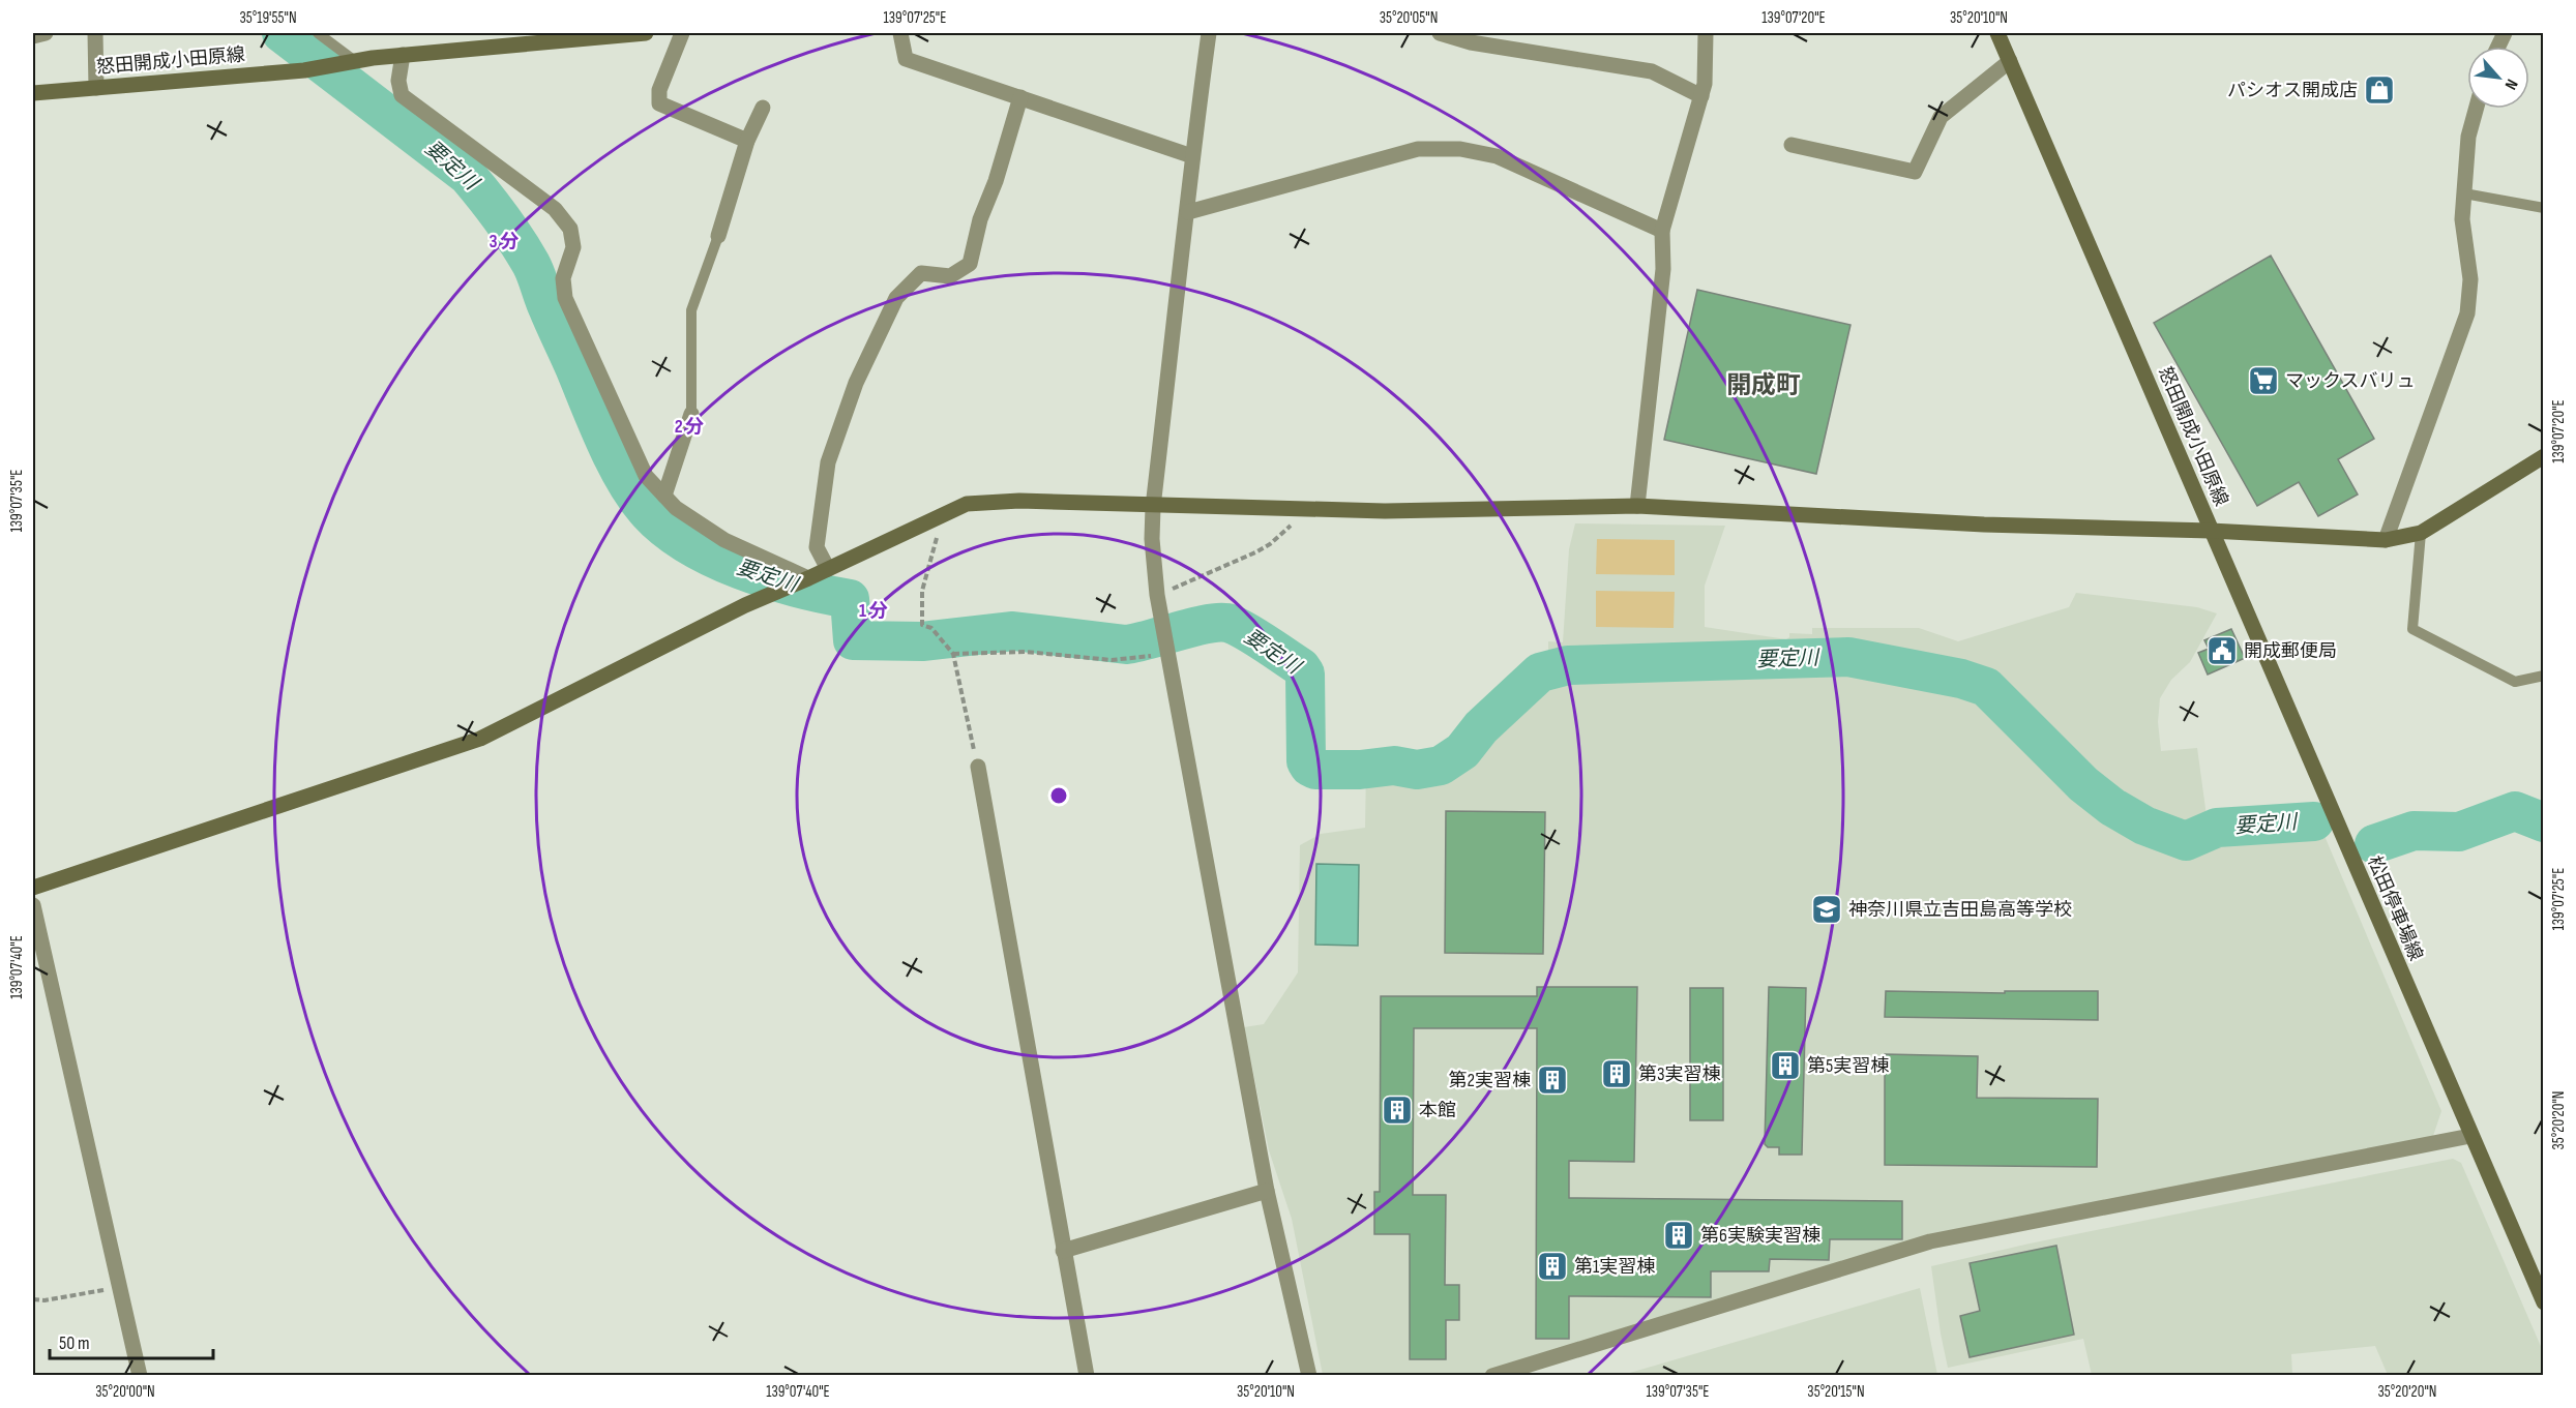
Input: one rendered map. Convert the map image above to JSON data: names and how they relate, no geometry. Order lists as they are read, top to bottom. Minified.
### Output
{"streets":{"main road":["怒田開成小田原線","松田停車場線"]},"crossings":[["怒田開成小田原線","松田停車場線"]],"districts":["開成町"],"water":["要定川"],"places":{"shop":["パシオス開成店"],"supermarket":["マックスバリュ"],"public building":["開成郵便局"],"school or university":["神奈川県立吉田島高等学校"],"building":["第5実習棟","第3実習棟","第2実習棟","本館","第6実験実習棟","第1実習棟"]},"scale_bar":"50 m","north":"bottom right","coordinates":["35°19'55\"N","139°07'25\"E","35°20'05\"N","139°07'20\"E","35°20'10\"N","139°07'35\"E","139°07'40\"E","35°20'20\"N","35°20'00\"N","35°20'15\"N"],"rings":["3 分","2 分","1 分"]}
